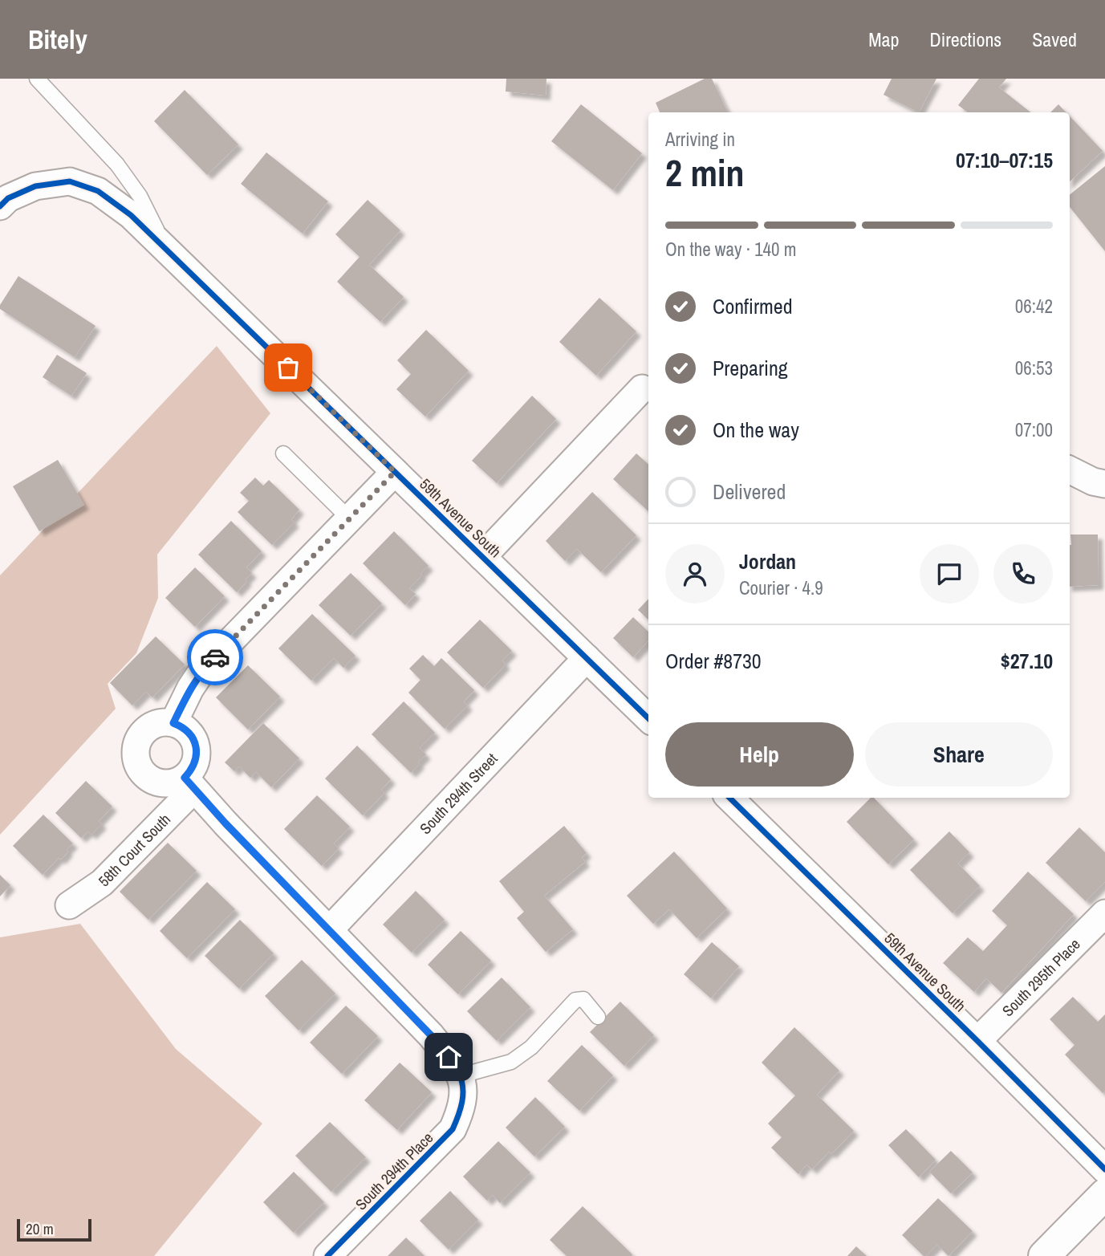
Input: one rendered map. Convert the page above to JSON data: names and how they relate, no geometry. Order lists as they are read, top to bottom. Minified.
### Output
{"streets":{"street":["59th Avenue South","South 294th Street","58th Court South","South 295th Place","South 294th Place"]},"crossings":[["59th Avenue South","South 294th Street"],["59th Avenue South","South 295th Place"]],"scale_bar":"20 m","page":{"header":"Bitely","nav":["Map","Directions","Saved"],"heading":["2 min","Arriving in","07:10–07:15"],"panel":["Jordan","Courier · 4.9","Order #8730","$27.10"],"bar":"On the way · 140 m","list":[["Confirmed","06:42"],["Preparing","06:53"],["On the way","07:00"],"Delivered"],"buttons":["Help","Share"],"scale":"20 m"}}
